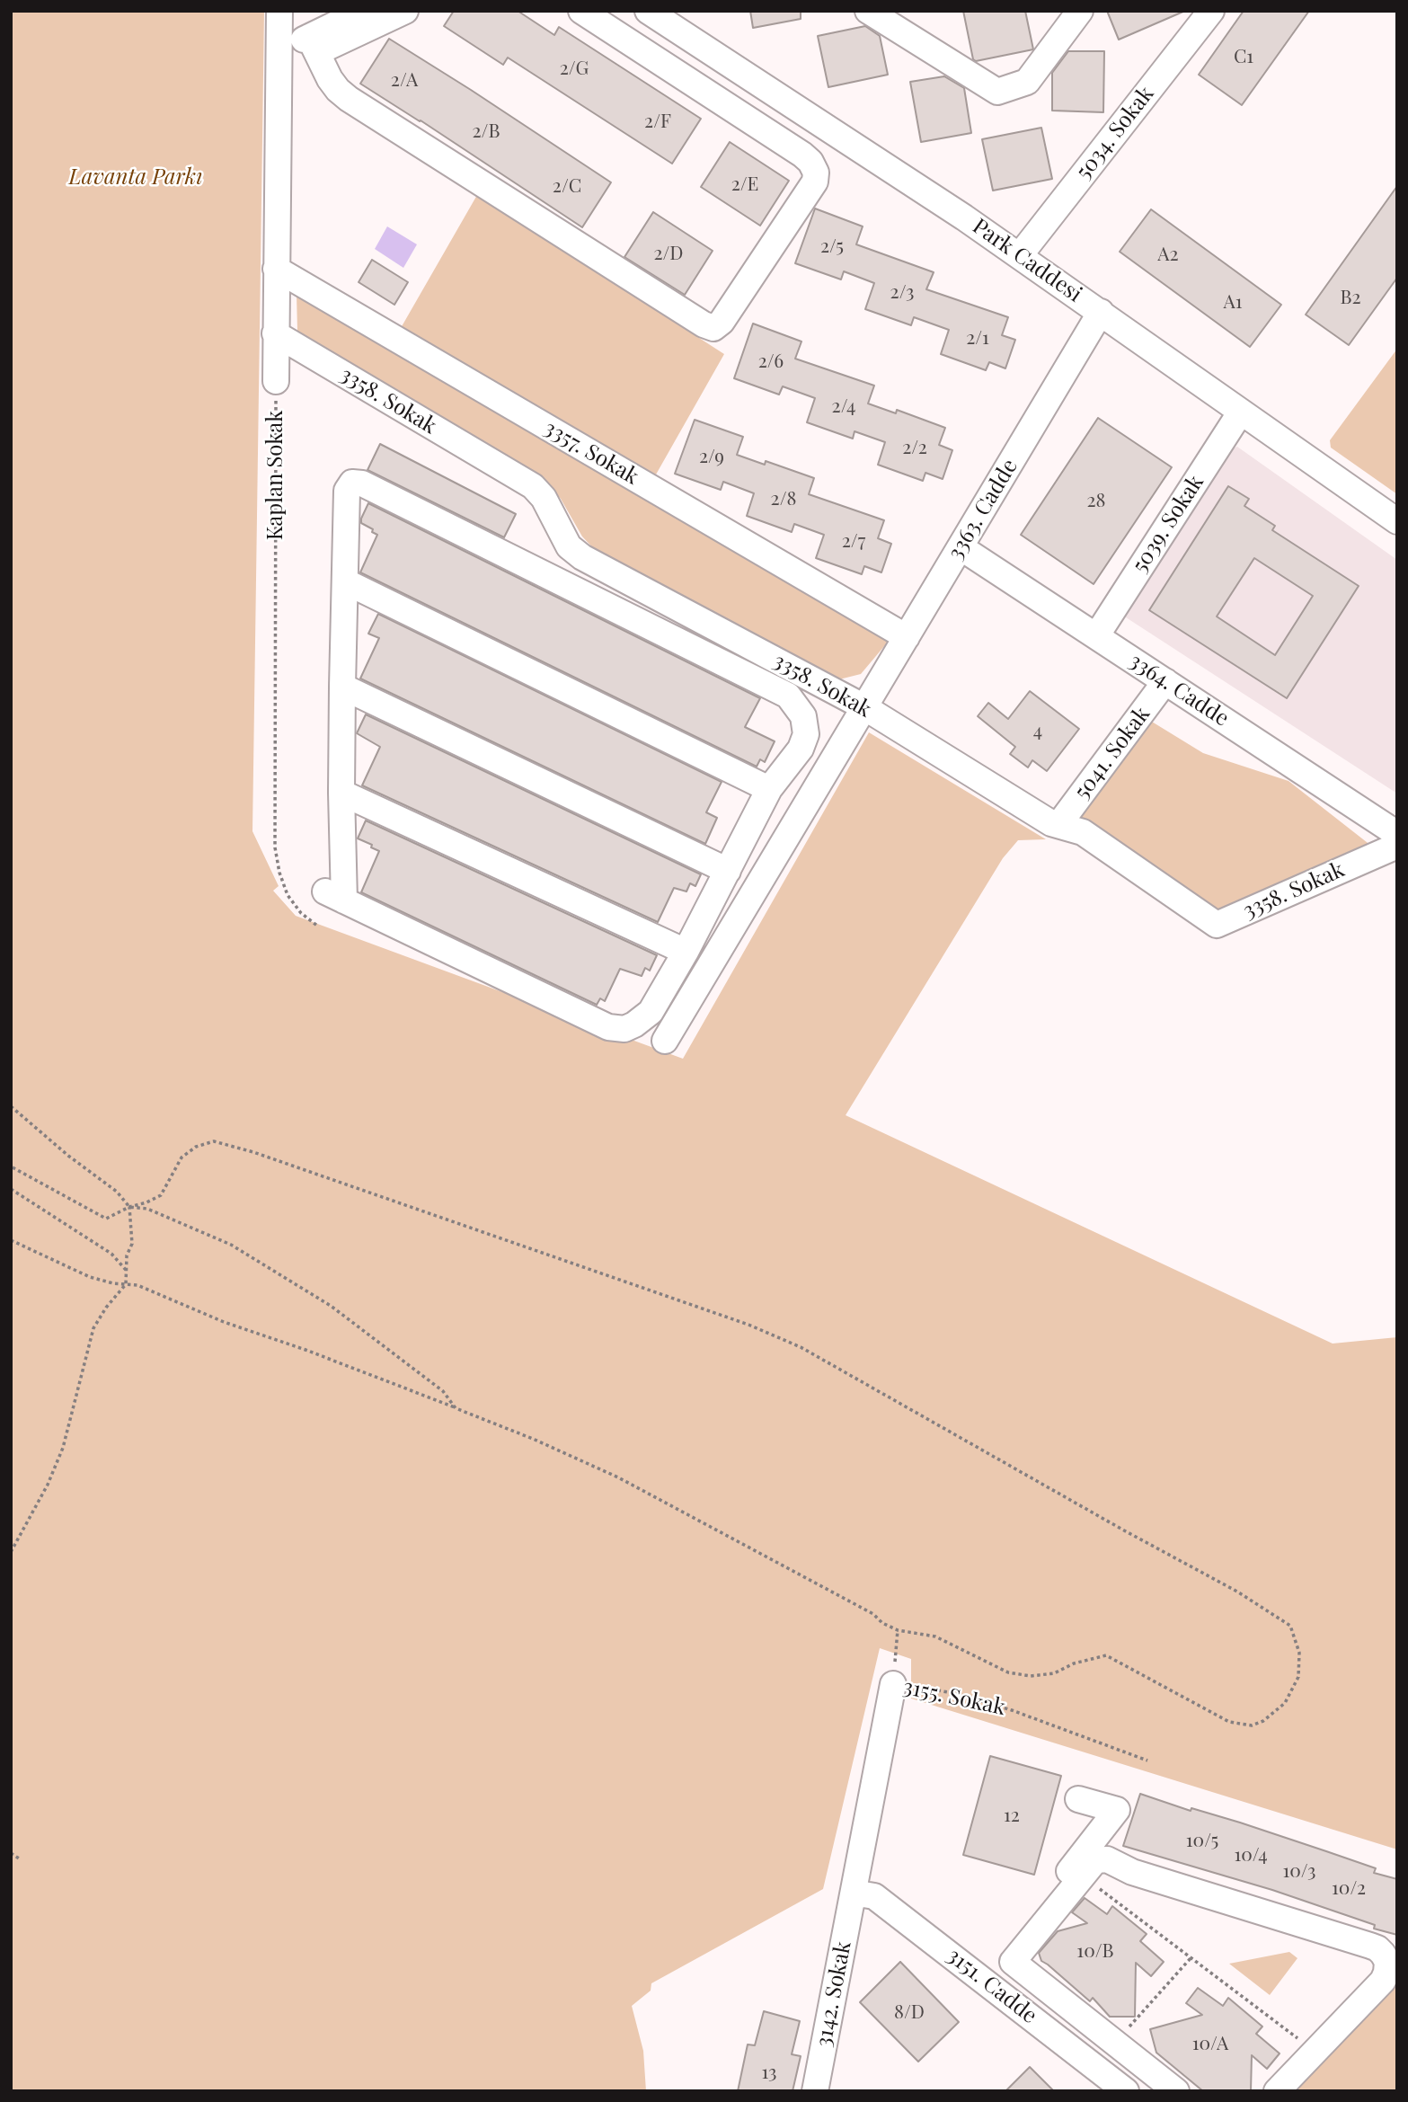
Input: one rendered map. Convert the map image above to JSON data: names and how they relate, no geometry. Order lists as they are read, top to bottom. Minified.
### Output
{"streets":{"street":["5034. Sokak","Park Caddesi","3358. Sokak","3357. Sokak","Kaplan Sokak","3363. Cadde","5039. Sokak","3364. Cadde","5041. Sokak","3155. Sokak","3151. Cadde","3142. Sokak"]},"crossings":[["5034. Sokak","Park Caddesi"],["Park Caddesi","3363. Cadde"],["Park Caddesi","5039. Sokak"],["3358. Sokak","Kaplan Sokak"],["3358. Sokak","3363. Cadde"],["3358. Sokak","3364. Cadde"],["3358. Sokak","5041. Sokak"],["3357. Sokak","Kaplan Sokak"],["3357. Sokak","3363. Cadde"],["3363. Cadde","3364. Cadde"],["5039. Sokak","3364. Cadde"],["3364. Cadde","5041. Sokak"],["3155. Sokak","3151. Cadde"],["3155. Sokak","3142. Sokak"],["3151. Cadde","3142. Sokak"]],"parks":["Lavanta Parkı"],"house_numbers":["C1","2/G","2/A","2/F","2/B","2/E","2/C","2/5","2/D","A2","2/3","B2","A1","2/1","2/6","2/4","2/2","2/9","2/8","28","2/7","4","12","10/5","10/4","10/3","10/2","10/B","8/D","10/A","13"]}
